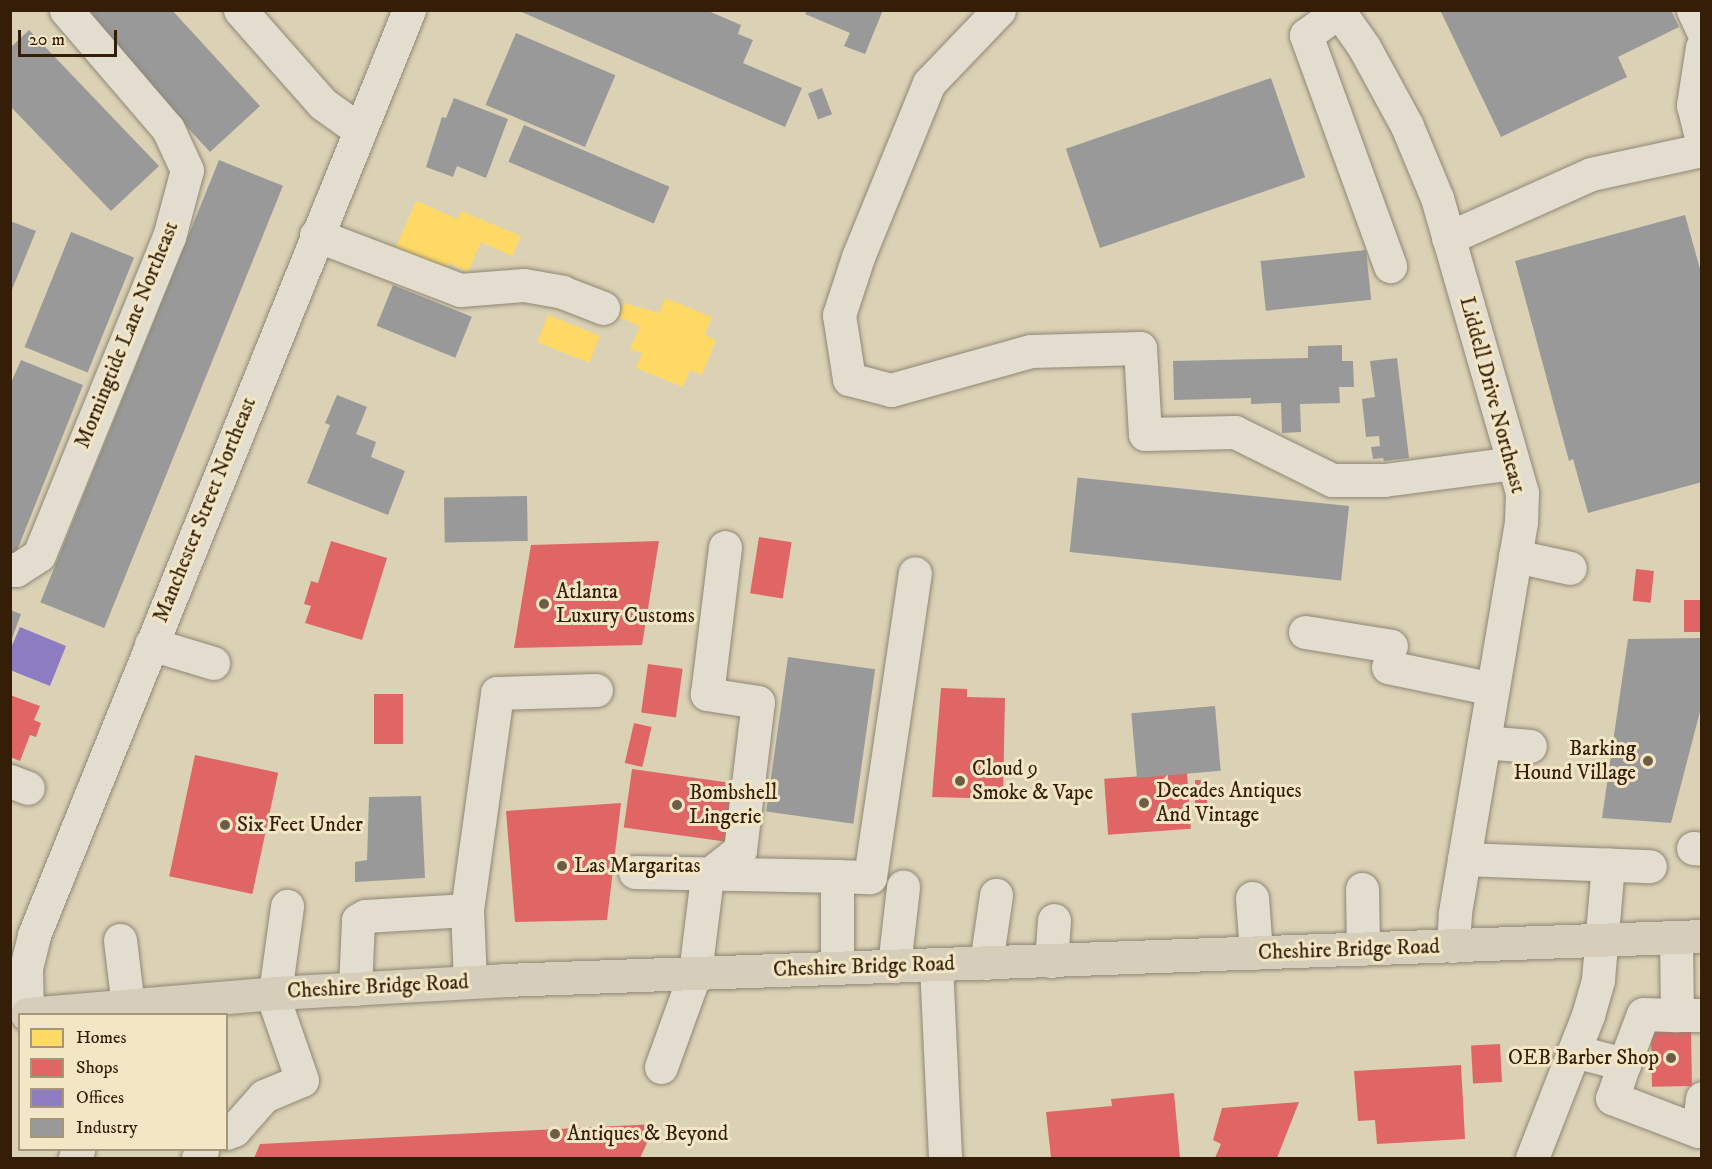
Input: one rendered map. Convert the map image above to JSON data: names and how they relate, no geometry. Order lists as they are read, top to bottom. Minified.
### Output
{"streets":{"main road":["Cheshire Bridge Road"],"street":["Morningtide Lane Northeast","Liddell Drive Northeast","Manchester Street Northeast"]},"crossings":[["Liddell Drive Northeast","Cheshire Bridge Road"]],"places":["Atlanta Luxury Customs","Barking Hound Village","Cloud 9 Smoke & Vape","Decades Antiques And Vintage","Bombshell Lingerie","Six Feet Under","Las Margaritas","OEB Barber Shop","Antiques & Beyond"],"legend":["Homes","Shops","Offices","Industry"],"scale_bar":"20 m"}
